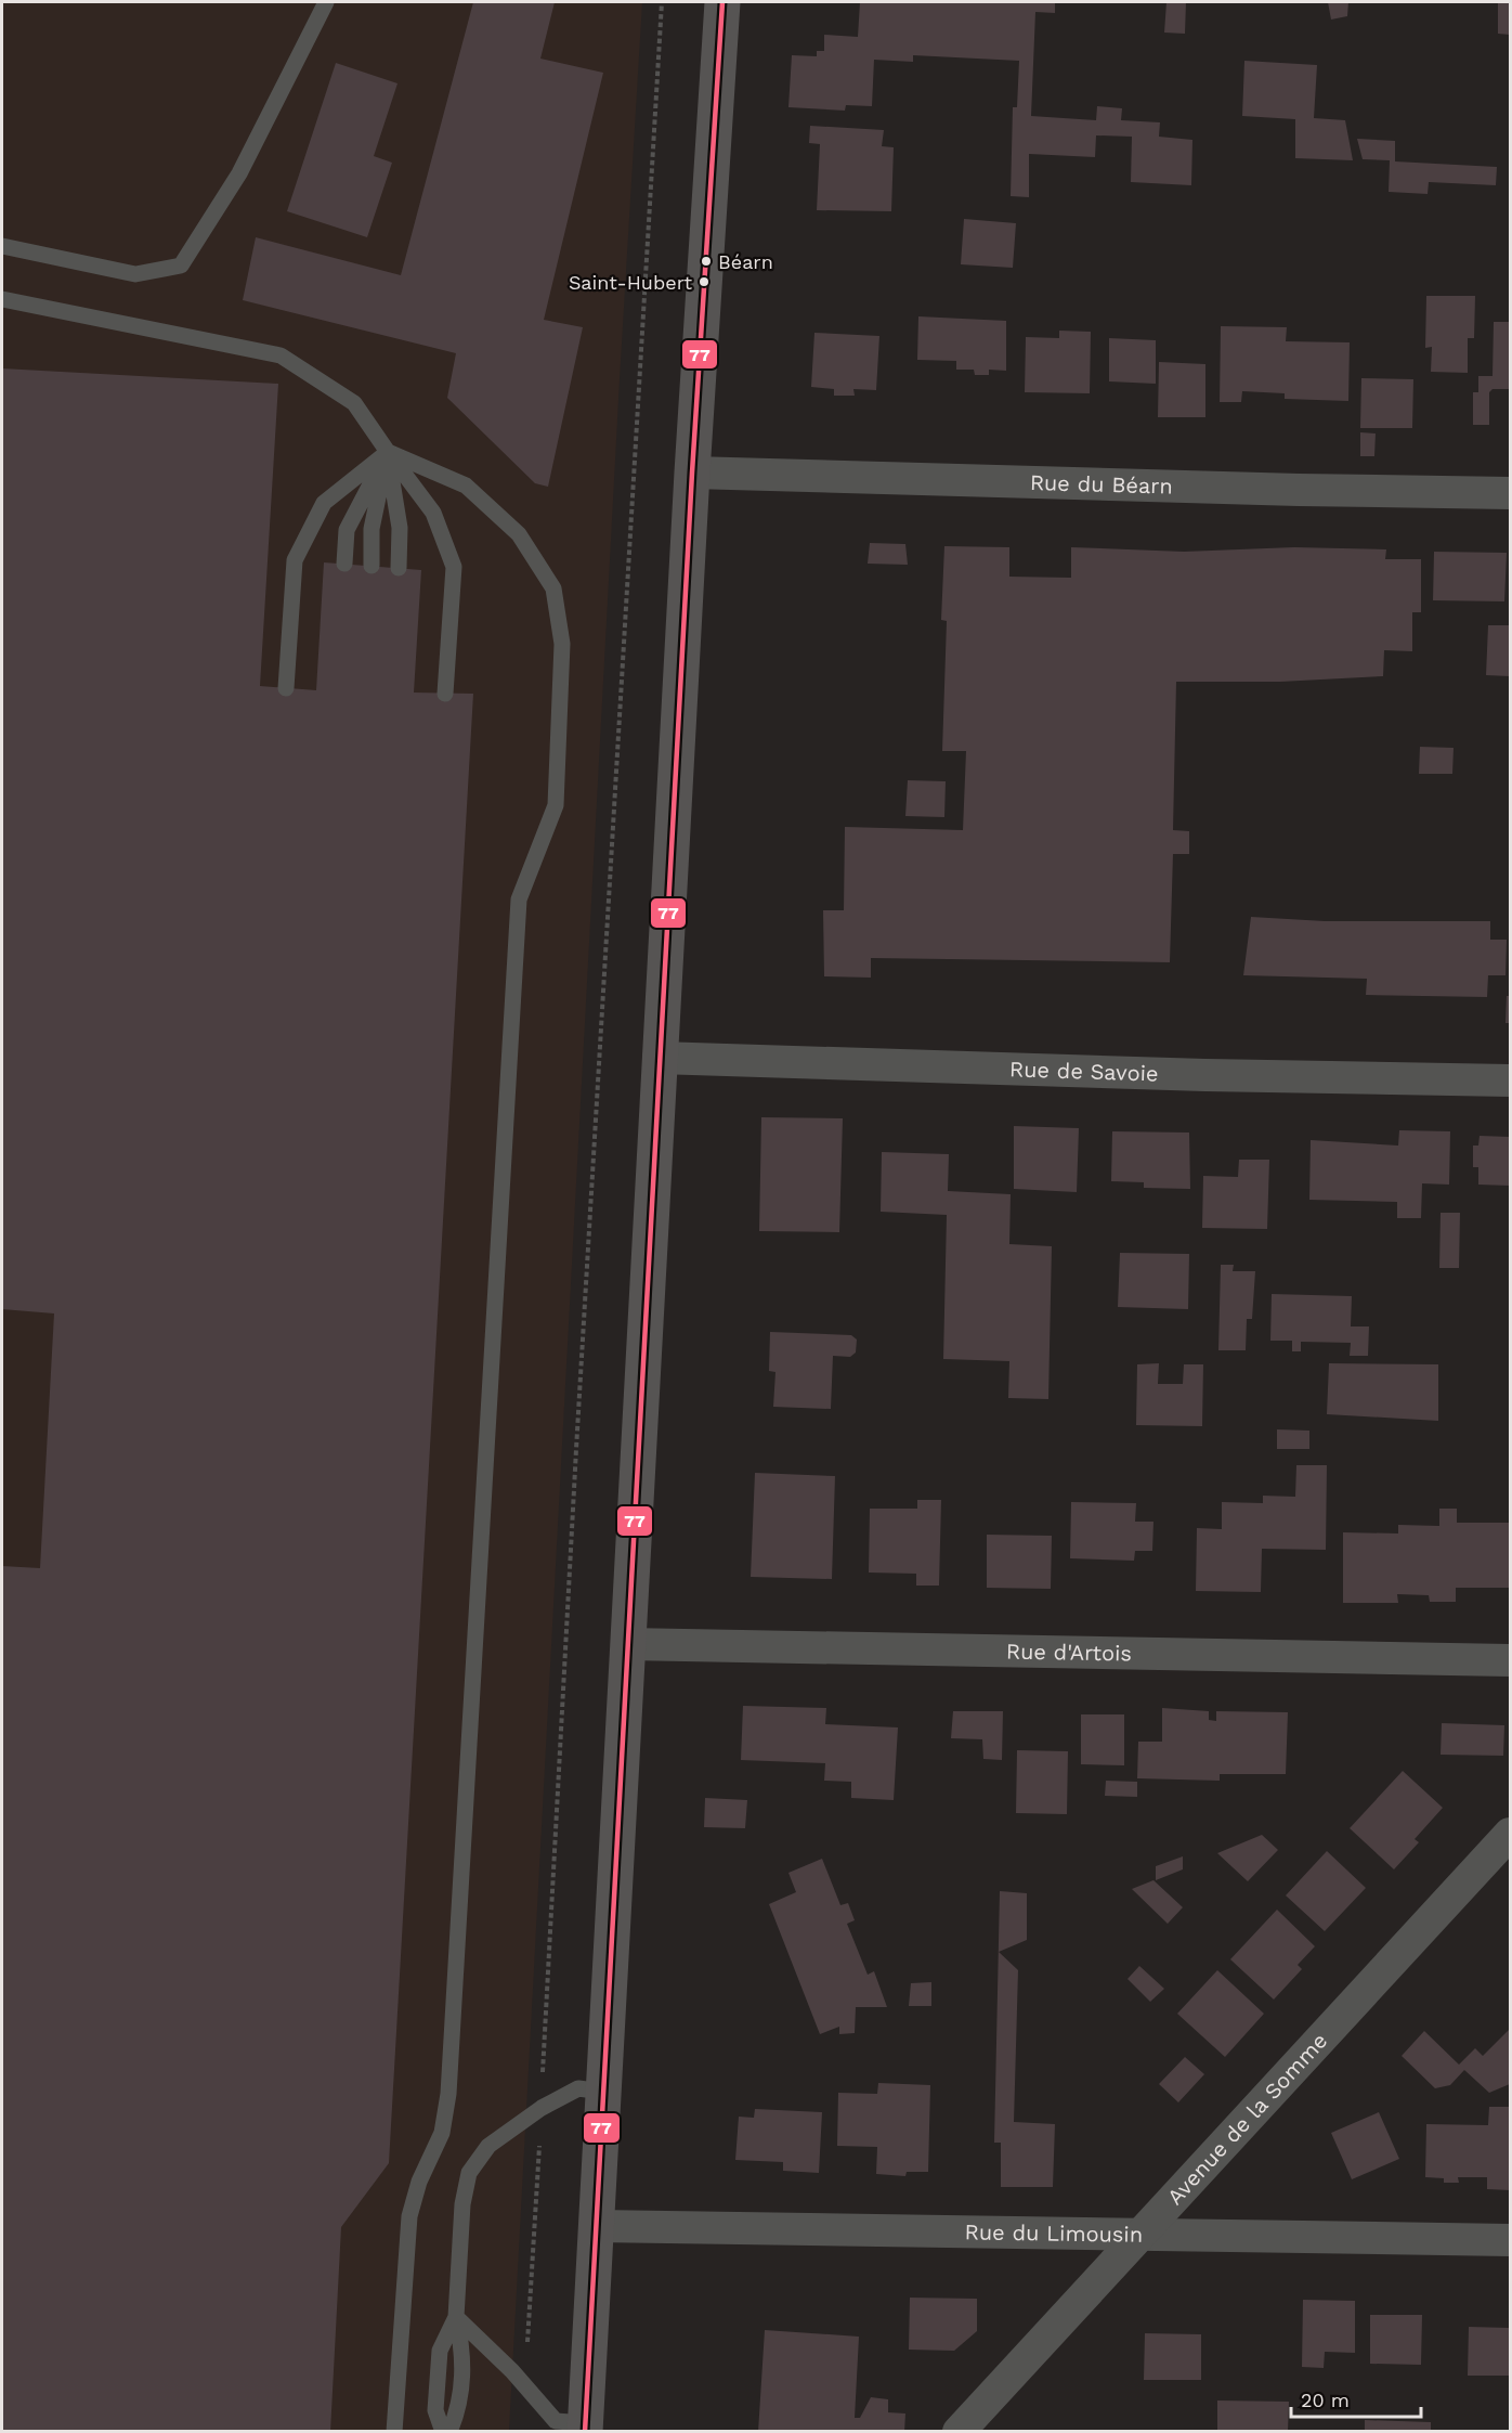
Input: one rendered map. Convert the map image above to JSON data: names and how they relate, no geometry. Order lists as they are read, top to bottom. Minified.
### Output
{"streets":{"street":["Rue du Béarn","Rue de Savoie","Rue d'Artois","Avenue de la Somme","Rue du Limousin"]},"crossings":[["Avenue de la Somme","Rue du Limousin"]],"places":["Béarn","Saint-Hubert"],"lines":["transit line 77"],"scale_bar":"20 m"}
